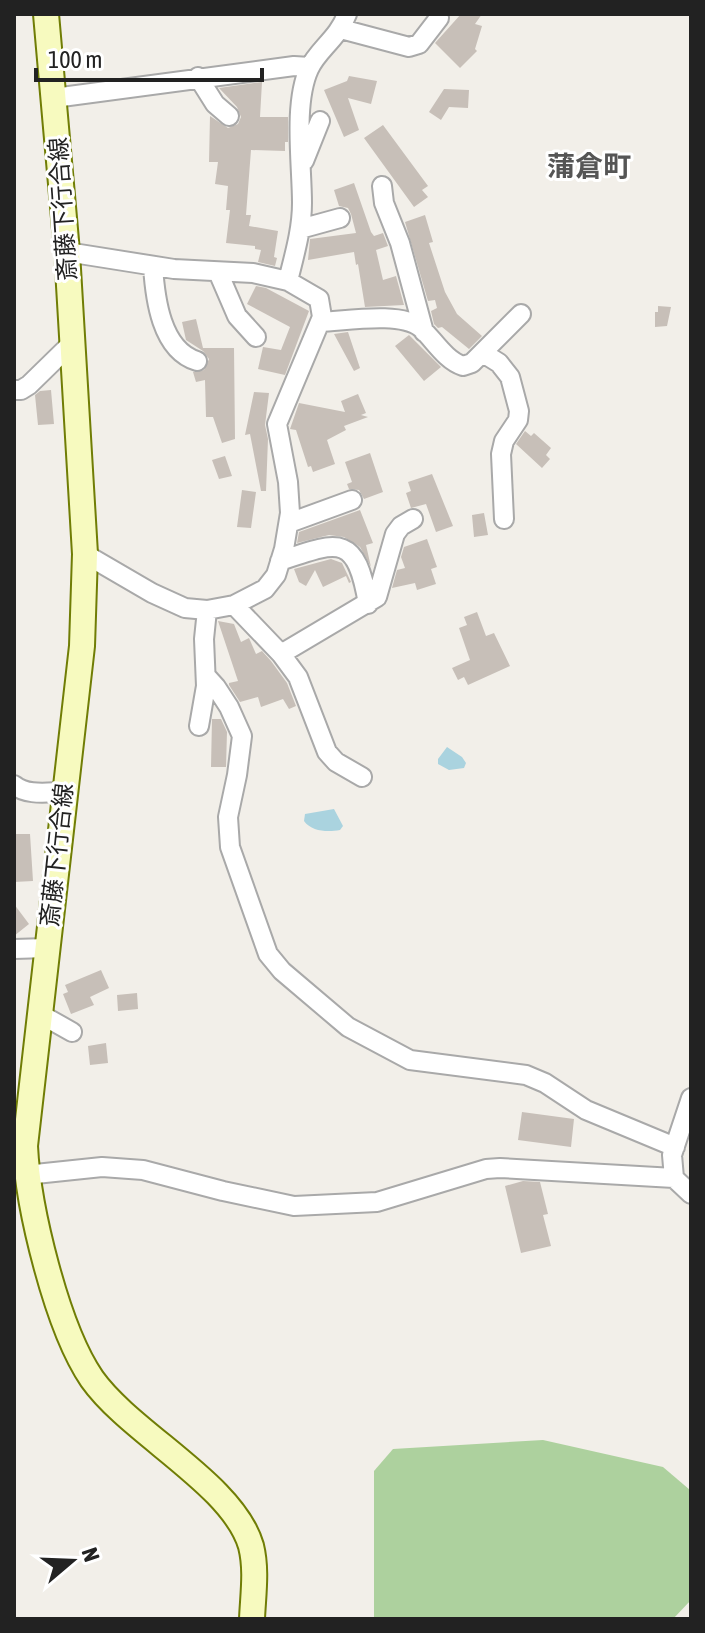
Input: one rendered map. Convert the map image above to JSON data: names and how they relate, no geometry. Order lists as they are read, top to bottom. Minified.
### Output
{"streets":{"main road":["斎藤下行合線"]},"districts":["蒲倉町"],"scale_bar":"100 m","north":"right"}
